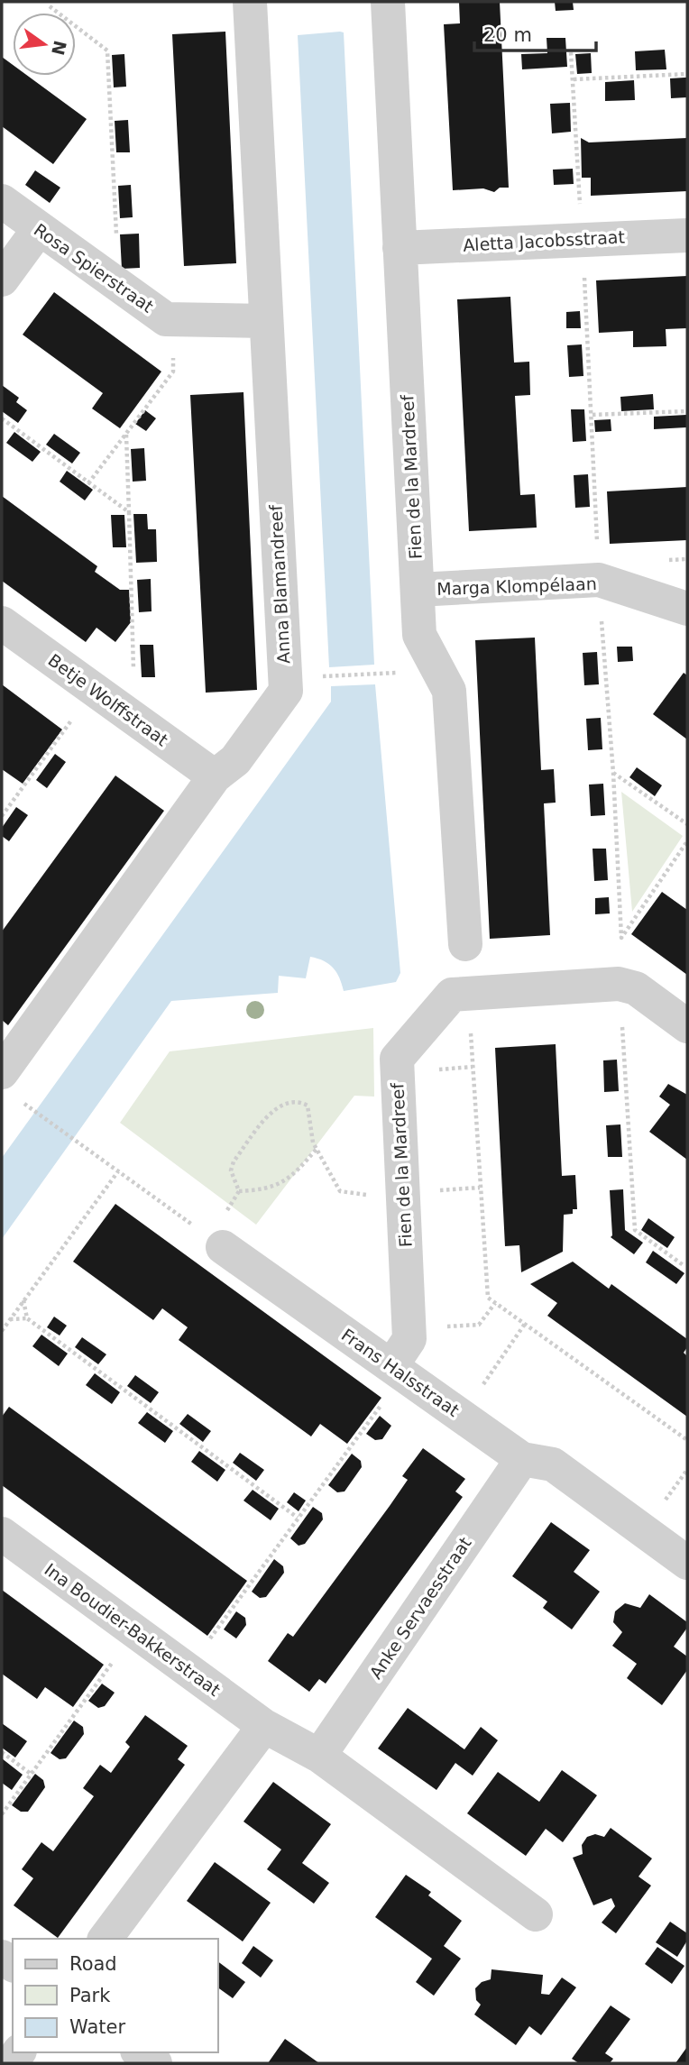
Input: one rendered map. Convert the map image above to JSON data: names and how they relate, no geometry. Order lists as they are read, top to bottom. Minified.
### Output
{"streets":{"street":["Aletta Jacobsstraat","Rosa Spierstraat","Fien de la Mardreef","Anna Blamandreef","Marga Klompélaan","Betje Wolffstraat","Frans Halsstraat","Anke Servaesstraat","Ina Boudier-Bakkerstraat"]},"crossings":[["Aletta Jacobsstraat","Fien de la Mardreef"],["Rosa Spierstraat","Anna Blamandreef"],["Fien de la Mardreef","Marga Klompélaan"],["Fien de la Mardreef","Frans Halsstraat"],["Anna Blamandreef","Betje Wolffstraat"],["Frans Halsstraat","Anke Servaesstraat"]],"legend":["Road","Park","Water"],"scale_bar":"20 m","north":"right"}
